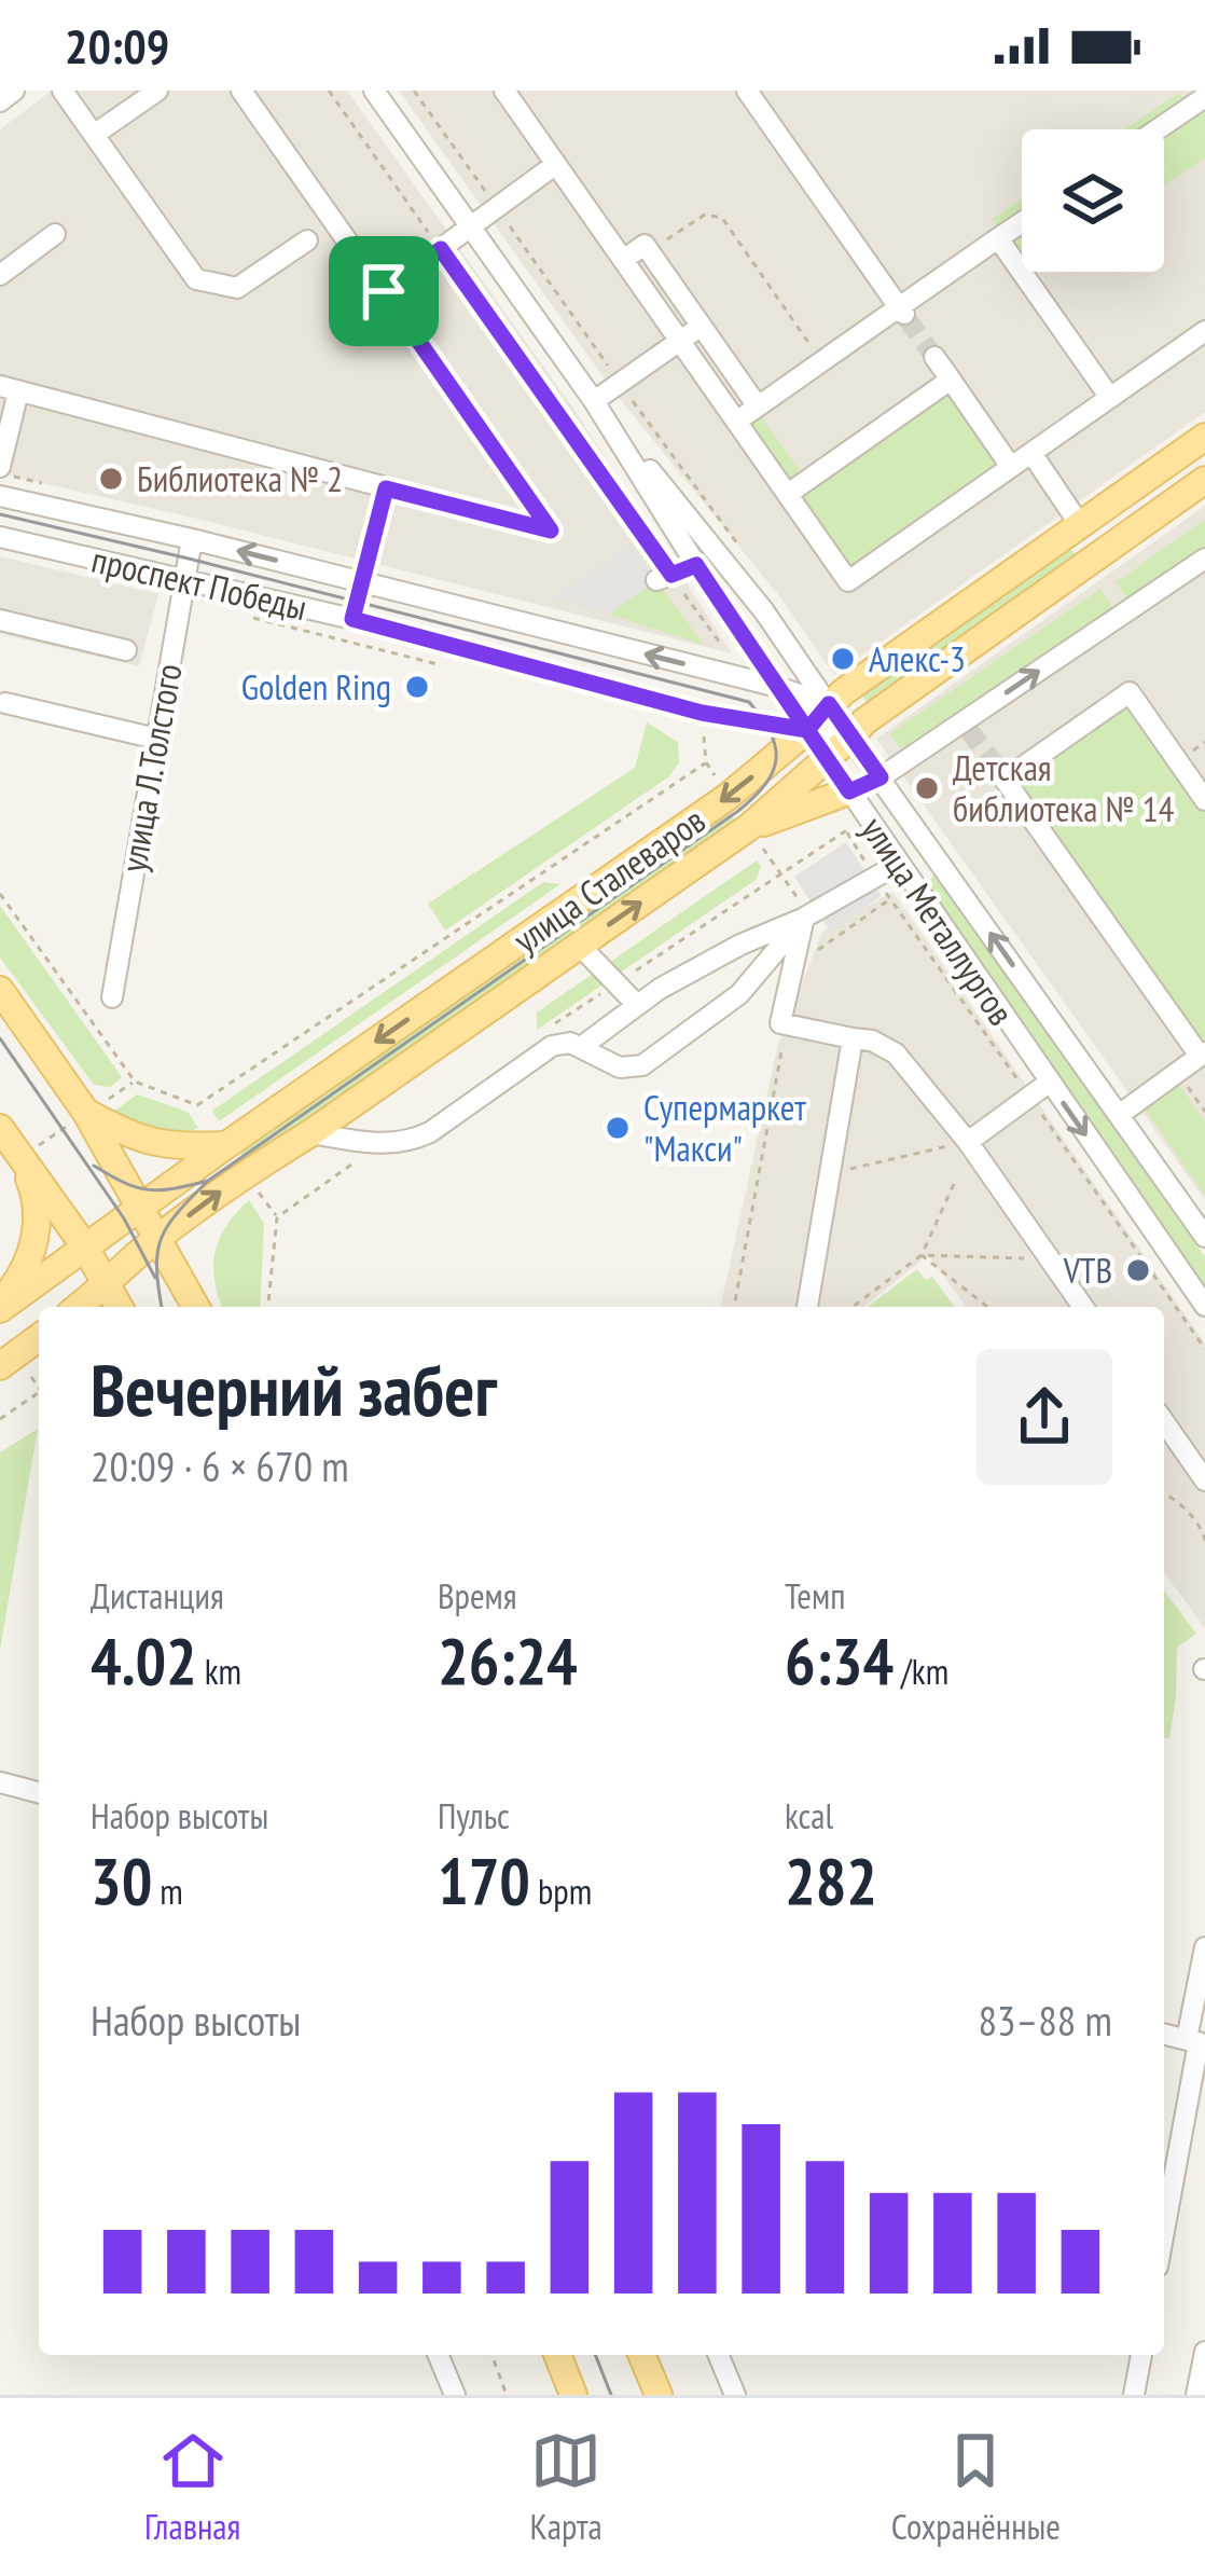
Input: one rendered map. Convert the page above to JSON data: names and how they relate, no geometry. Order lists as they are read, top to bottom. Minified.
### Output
{"streets":{"main road":["улица Сталеваров"],"street":["проспект Победы","улица Л.Толстого","улица Металлургов"]},"crossings":[["проспект Победы","улица Л.Толстого"],["проспект Победы","улица Сталеваров"],["проспект Победы","улица Металлургов"],["улица Сталеваров","улица Металлургов"]],"places":["Библиотека № 2","Алекс-3","Golden Ring","Детская библиотека № 14","Супермаркет \"Макси\"","VTB"],"page":{"status":"20:09","heading":["Вечерний забег","20:09 · 6 × 670 m"],"stats":[["Дистанция","4.02 km"],["Время","26:24"],["Темп","6:34 /km"],["Набор высоты","30 m"],["Пульс","170 bpm"],["kcal","282"]],"chart":["Набор высоты","83–88 m"],"tabs":["Главная","Карта","Сохранённые"]}}
